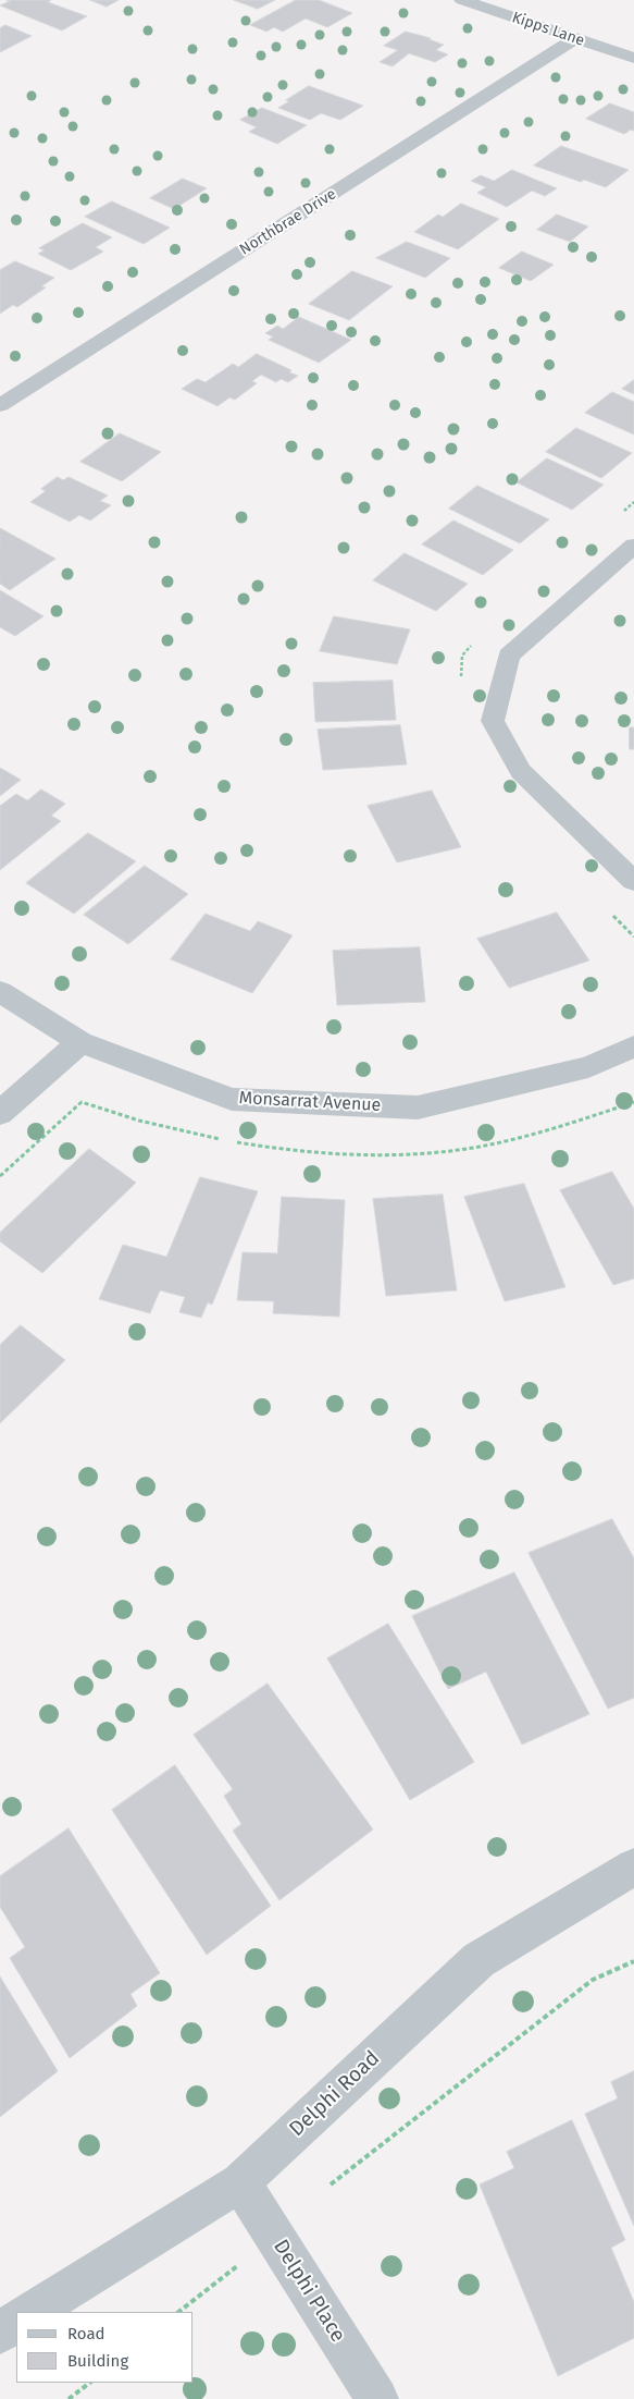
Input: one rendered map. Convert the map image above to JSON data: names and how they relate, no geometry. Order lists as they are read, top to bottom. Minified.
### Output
{"streets":{"street":["Kipps Lane","Northbrae Drive","Monsarrat Avenue","Delphi Road","Delphi Place"]},"crossings":[["Kipps Lane","Northbrae Drive"],["Delphi Road","Delphi Place"]],"legend":["Road","Building"]}
